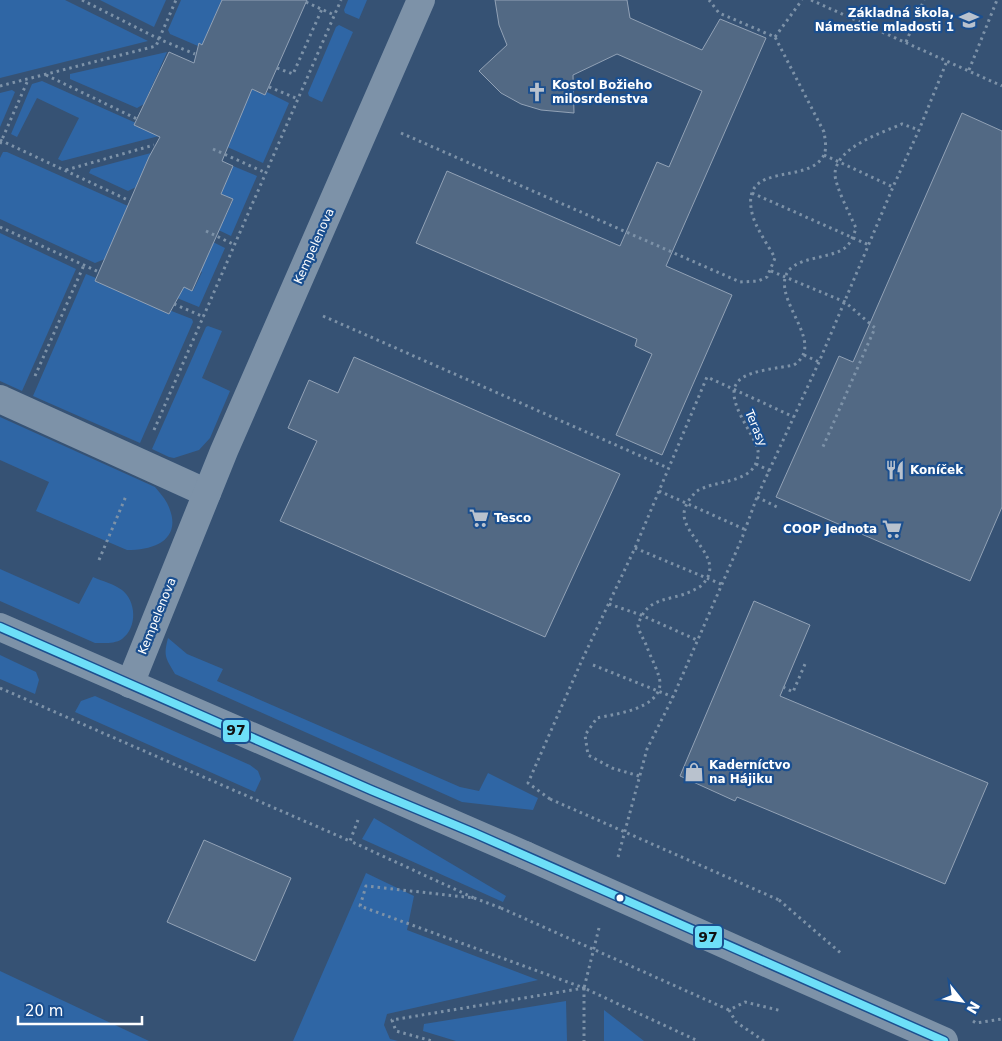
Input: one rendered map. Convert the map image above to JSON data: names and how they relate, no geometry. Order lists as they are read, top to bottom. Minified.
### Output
{"streets":{"street":["Kempelenova"],"path":["Terasy"]},"places":{"school or university":["Základná škola, Námestie mladosti 1"],"church":["Kostol Božieho milosrdenstva"],"restaurant":["Koníček"],"supermarket":["Tesco","COOP Jednota"],"shop":["Kaderníctvo na Hájiku"]},"lines":["transit line 97"],"scale_bar":"20 m","north":"bottom right"}
